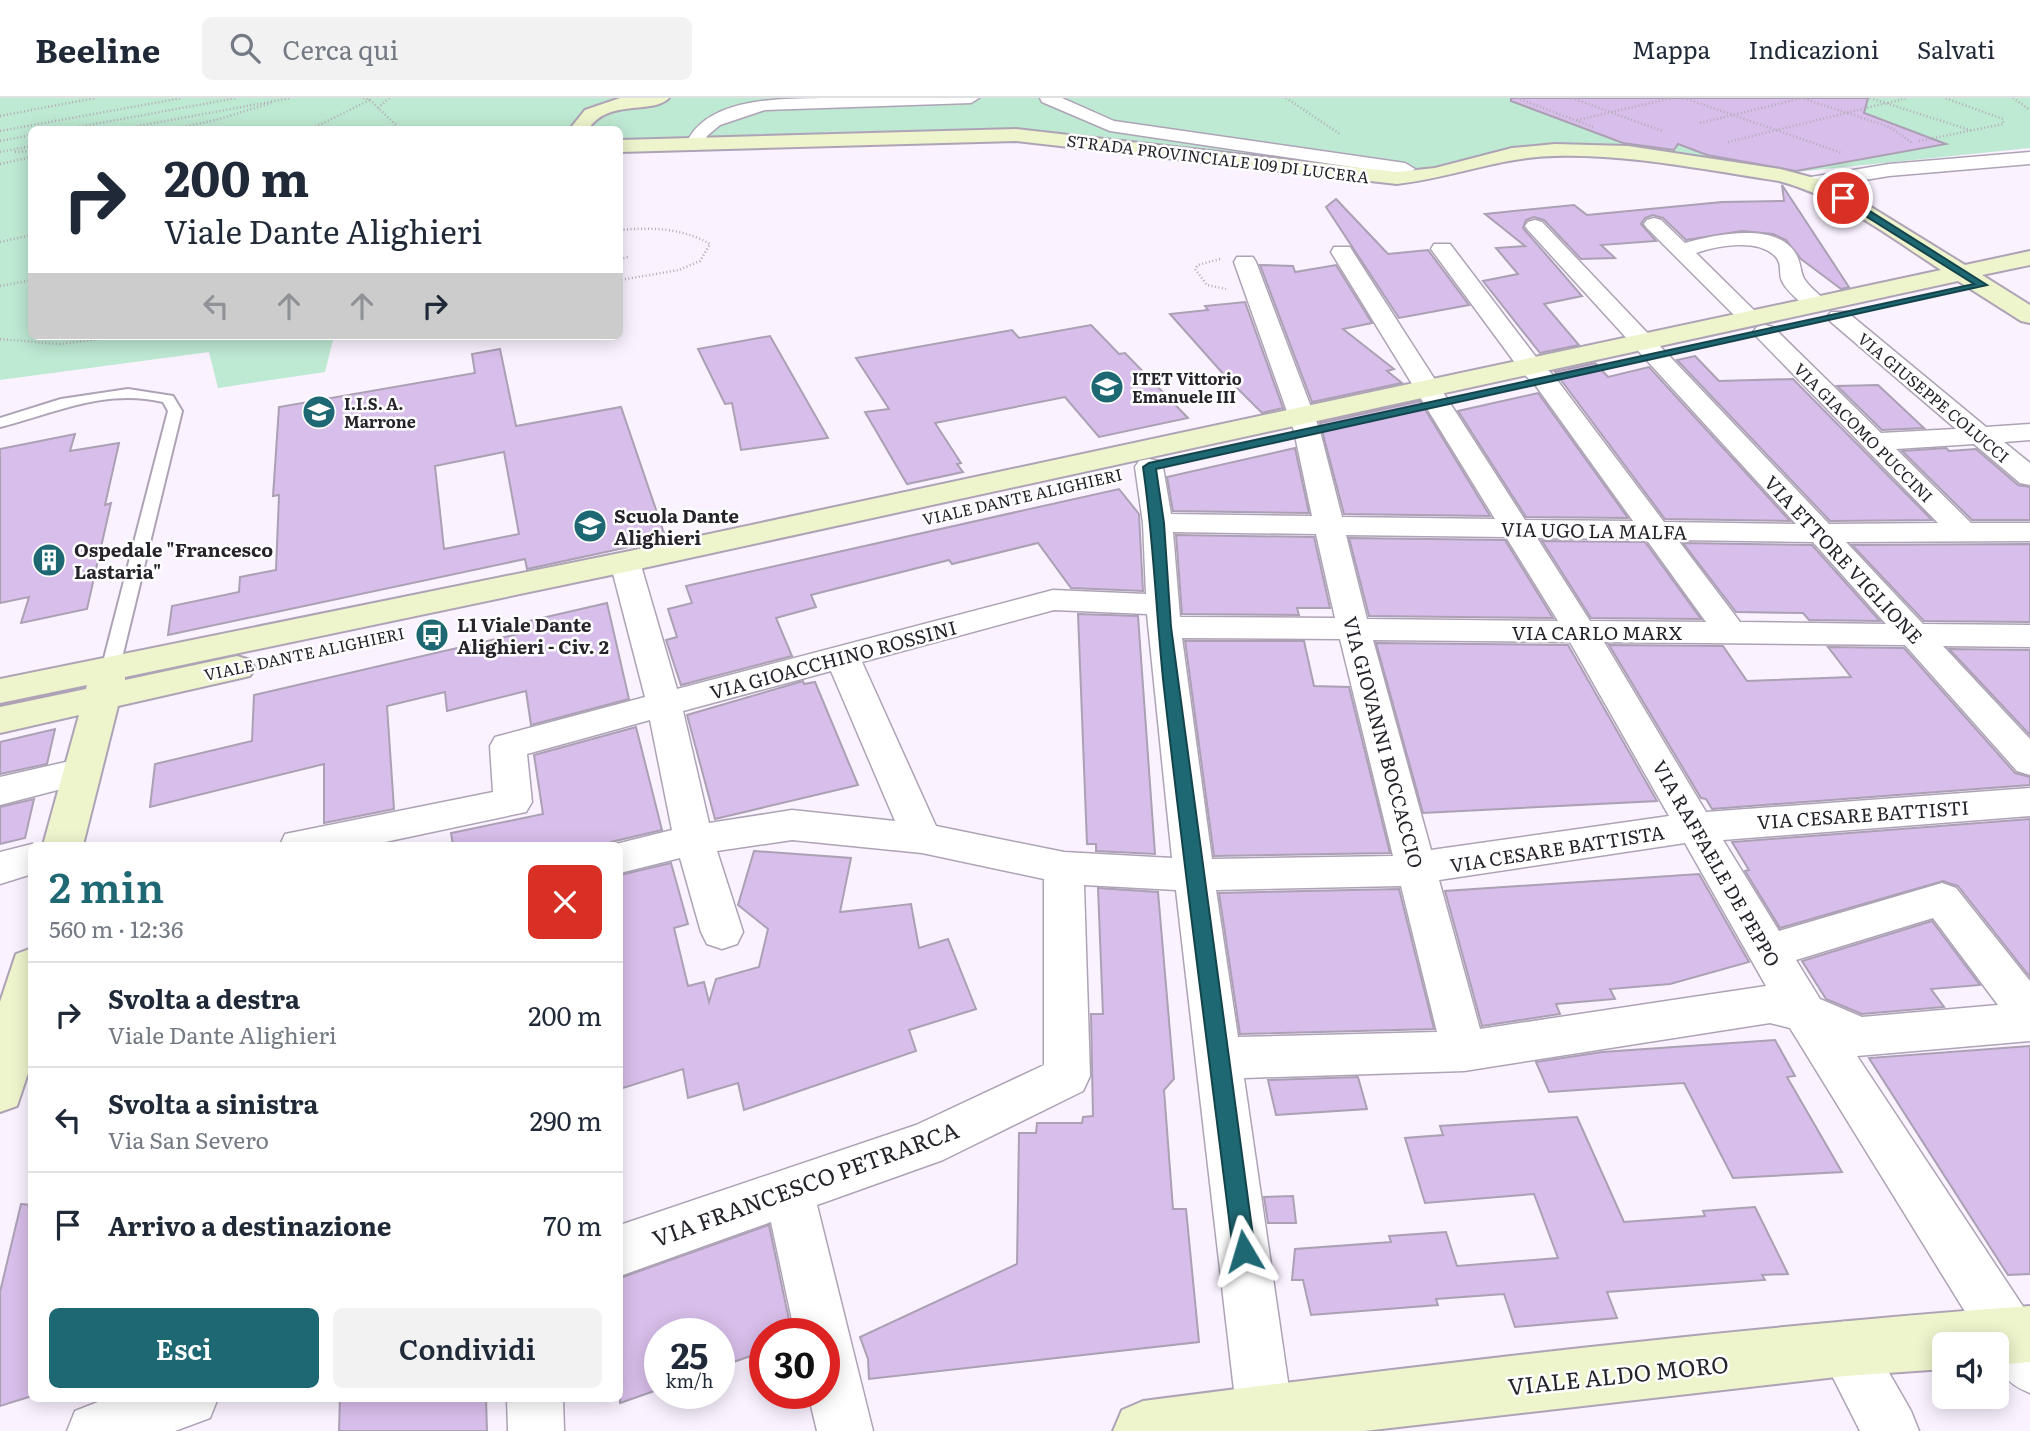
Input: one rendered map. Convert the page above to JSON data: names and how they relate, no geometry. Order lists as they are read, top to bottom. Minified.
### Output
{"streets":{"main road":["STRADA PROVINCIALE 109 DI LUCERA","VIALE DANTE ALIGHIERI","VIALE ALDO MORO"],"street":["VIA GIUSEPPE COLUCCI","VIA GIACOMO PUCCINI","VIA UGO LA MALFA","VIA ETTORE VIGLIONE","VIA CARLO MARX","VIA GIOACCHINO ROSSINI","VIA GIOVANNI BOCCACCIO","VIA CESARE BATTISTI","VIA CESARE BATTISTA","VIA RAFFAELE DE PEPPO","VIA FRANCESCO PETRARCA"]},"crossings":[["STRADA PROVINCIALE 109 DI LUCERA","VIALE DANTE ALIGHIERI"],["VIA GIUSEPPE COLUCCI","VIA GIACOMO PUCCINI"],["VIA GIUSEPPE COLUCCI","VIALE DANTE ALIGHIERI"],["VIA GIACOMO PUCCINI","VIALE DANTE ALIGHIERI"],["VIA GIACOMO PUCCINI","VIA UGO LA MALFA"],["VIALE DANTE ALIGHIERI","VIA ETTORE VIGLIONE"],["VIALE DANTE ALIGHIERI","VIA GIOVANNI BOCCACCIO"],["VIALE DANTE ALIGHIERI","VIA RAFFAELE DE PEPPO"],["VIA UGO LA MALFA","VIA ETTORE VIGLIONE"],["VIA UGO LA MALFA","VIA GIOVANNI BOCCACCIO"],["VIA UGO LA MALFA","VIA RAFFAELE DE PEPPO"],["VIA ETTORE VIGLIONE","VIA CARLO MARX"],["VIA CARLO MARX","VIA GIOACCHINO ROSSINI"],["VIA CARLO MARX","VIA GIOVANNI BOCCACCIO"],["VIA CARLO MARX","VIA RAFFAELE DE PEPPO"],["VIA GIOVANNI BOCCACCIO","VIA CESARE BATTISTA"],["VIA CESARE BATTISTI","VIA CESARE BATTISTA"],["VIA CESARE BATTISTI","VIA RAFFAELE DE PEPPO"],["VIA CESARE BATTISTA","VIA RAFFAELE DE PEPPO"],["VIA CESARE BATTISTA","VIA FRANCESCO PETRARCA"],["VIA RAFFAELE DE PEPPO","VIALE ALDO MORO"]],"places":{"school or university":["ITET Vittorio Emanuele III","I.I.S. A. Marrone","Scuola Dante Alighieri"],"building":["Ospedale \"Francesco Lastaria\""],"bus stop":["L1 Viale Dante Alighieri - Civ. 2"]},"page":{"header":"Beeline","search":"Cerca qui","nav":["Mappa","Indicazioni","Salvati"],"turn":["200 m","Viale Dante Alighieri"],"heading":["2 min","560 m · 12:36"],"list":[{"name":"Svolta a destra","note":"Viale Dante Alighieri","value":"200 m"},{"name":"Svolta a sinistra","note":"Via San Severo","value":"290 m"},{"name":"Arrivo a destinazione","value":"70 m"}],"buttons":["Esci","Condividi"],"speed":"25 km/h","limit":"30"}}
